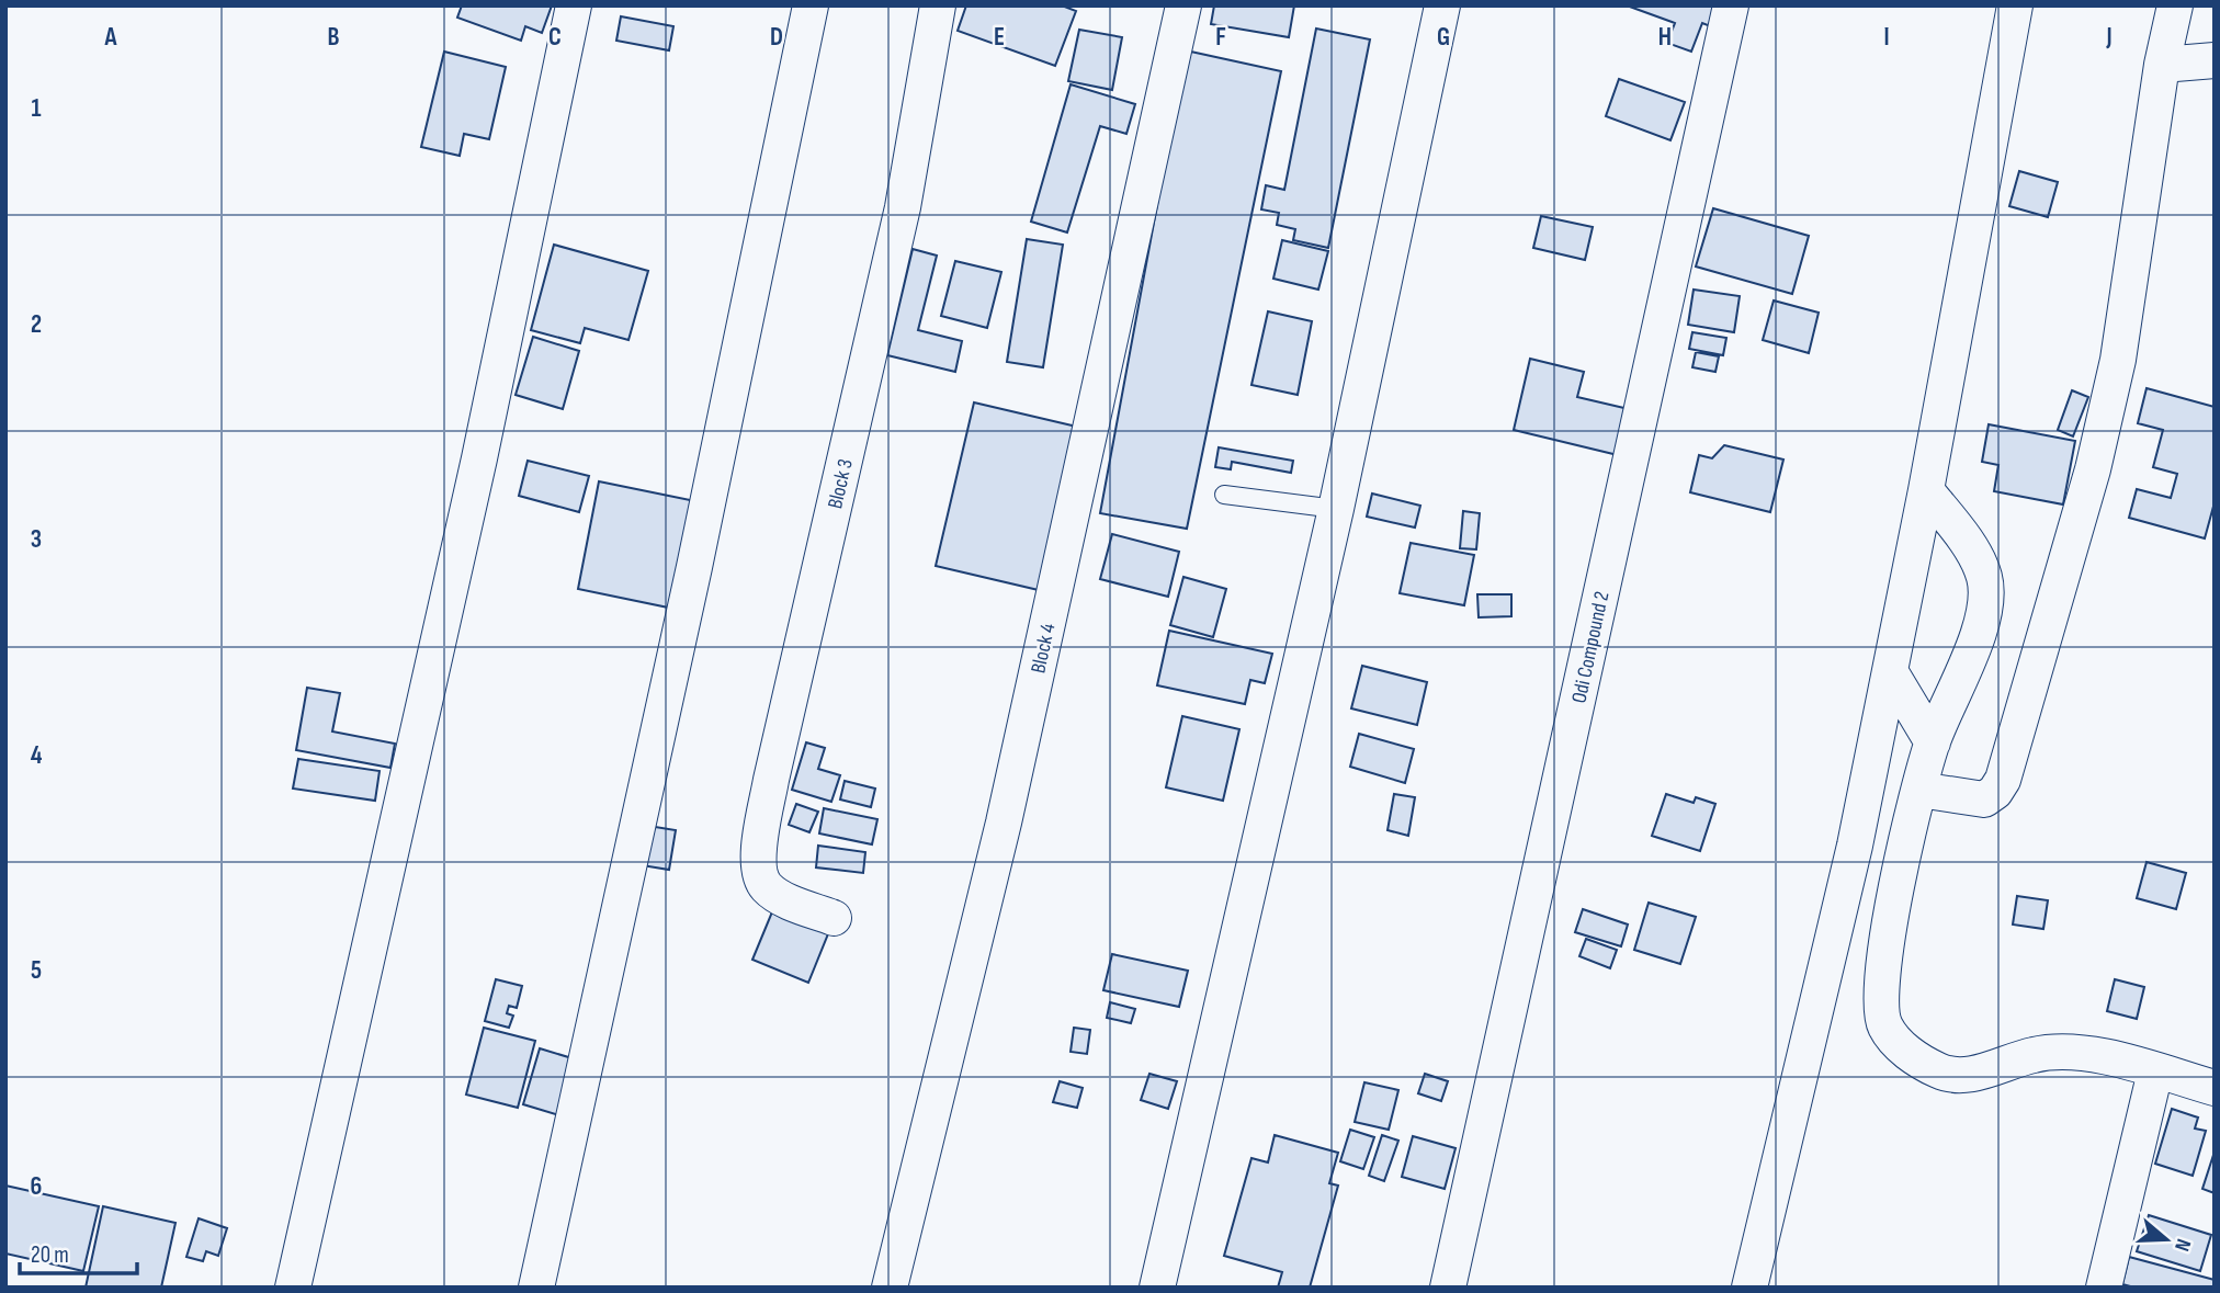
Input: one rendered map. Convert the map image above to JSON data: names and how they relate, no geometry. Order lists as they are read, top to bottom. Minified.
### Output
{"streets":{"street":["Block 3","Odi Compound 2","Block 4"]},"scale_bar":"20 m","north":"right","grid":{"columns":["A","B","C","D","E","F","G","H","I","J"],"rows":["1","2","3","4","5","6"]}}
